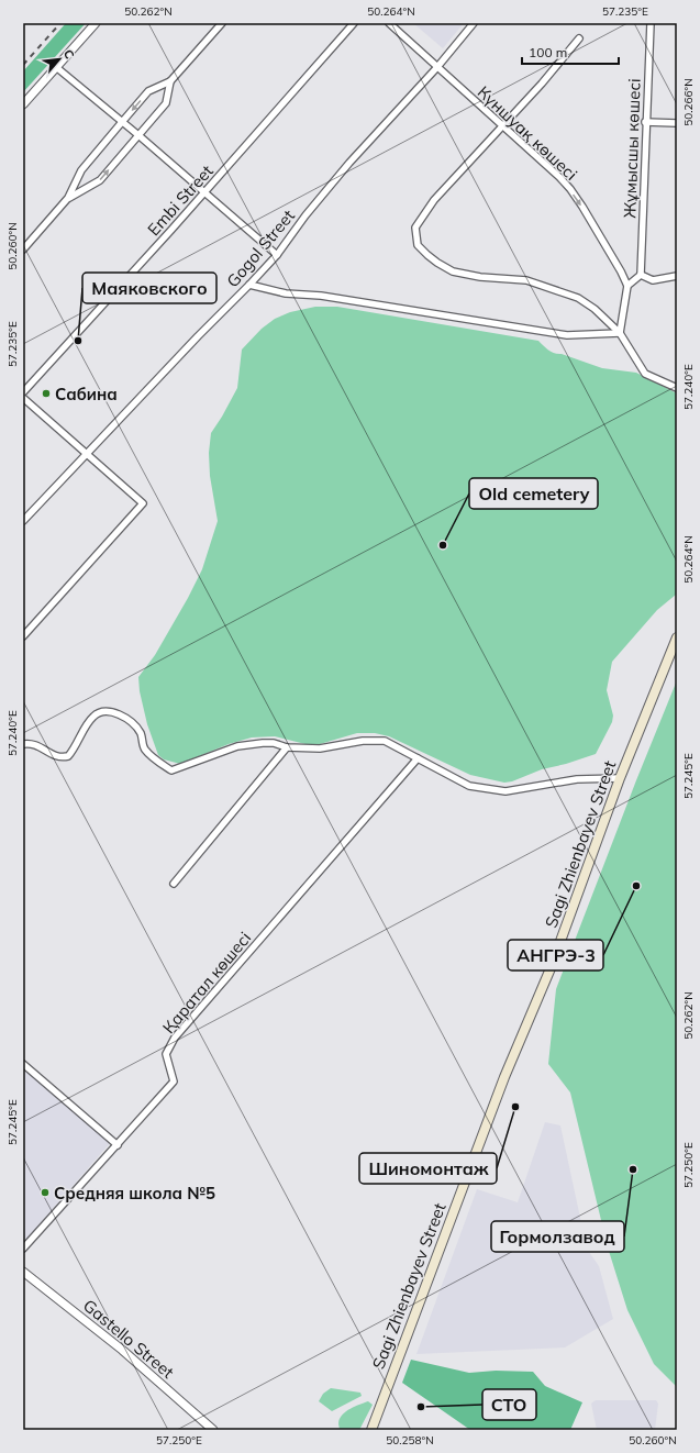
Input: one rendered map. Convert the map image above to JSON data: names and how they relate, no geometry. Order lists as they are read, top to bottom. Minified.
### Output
{"streets":{"main road":["Sagi Zhienbayev Street"],"street":["Күншуақ көшесі","Жұмысшы көшесі","Embi Street","Gogol Street","Қаратал көшесі","Gastello Street"]},"crossings":[["Күншуақ көшесі","Gogol Street"]],"one_way":["Күншуақ көшесі"],"places":["Маяковского","Сабина","Old cemetery","АНГРЭ-3","Шиномонтаж","Гормолзавод","Средняя школа №5","СТО"],"scale_bar":"100 m","north":"top right","coordinates":["50.262°N","50.264°N","57.235°E","50.266°N","50.260°N","57.240°E","57.245°E","57.250°E","50.258°N"]}
